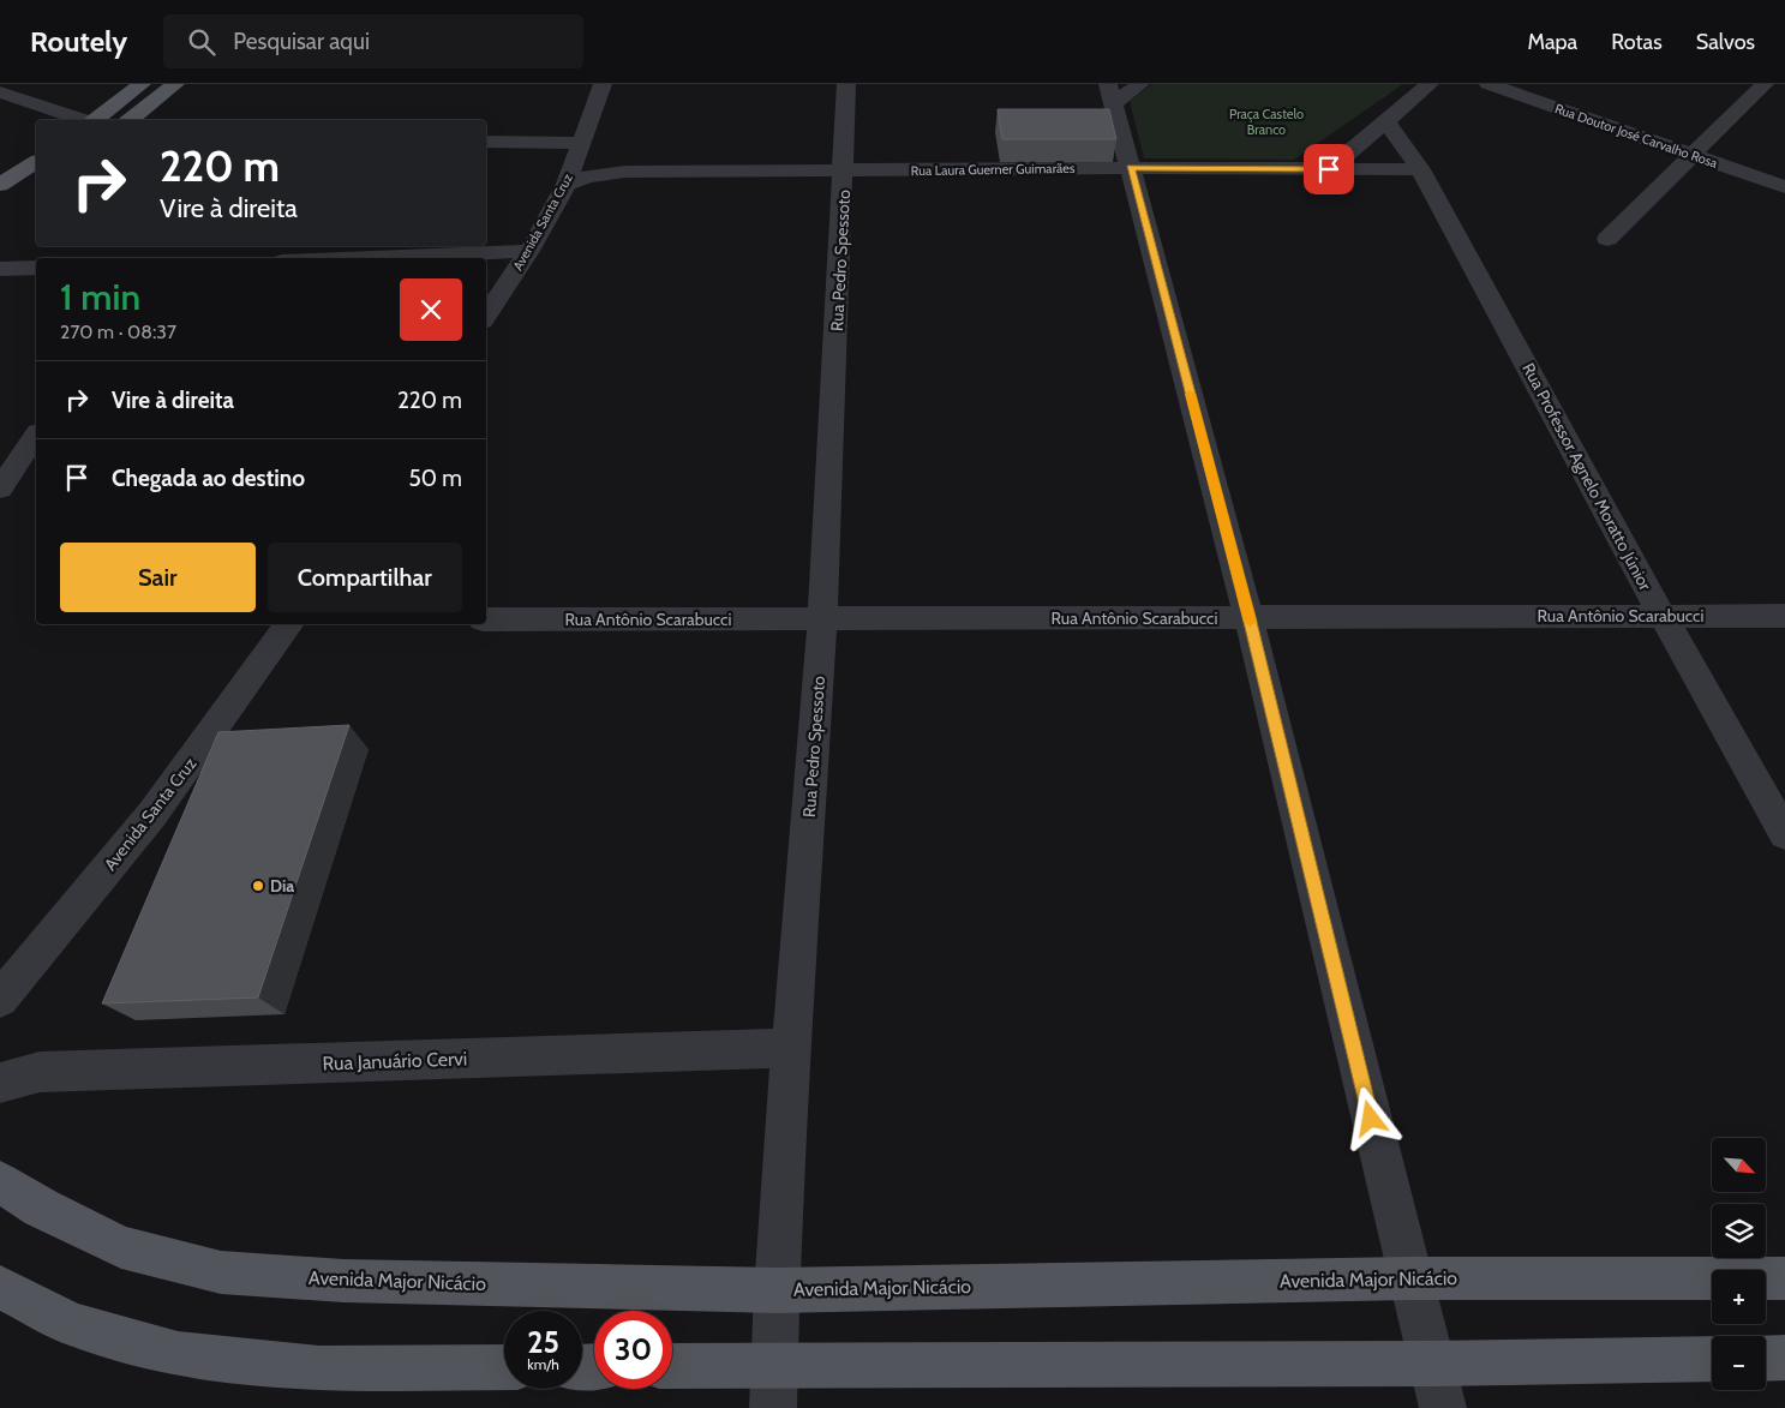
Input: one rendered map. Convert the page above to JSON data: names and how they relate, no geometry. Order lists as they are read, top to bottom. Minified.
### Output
{"streets":{"main road":["Avenida Major Nicácio"],"street":["Rua Doutor José Carvalho Rosa","Rua Laura Guerner Guimarães","Avenida Santa Cruz","Rua Pedro Spessoto","Rua Professor Agnelo Moratto Júnior","Rua Antônio Scarabucci","Rua Januário Cervi"]},"crossings":[["Rua Laura Guerner Guimarães","Avenida Santa Cruz"],["Rua Laura Guerner Guimarães","Rua Pedro Spessoto"],["Rua Laura Guerner Guimarães","Rua Professor Agnelo Moratto Júnior"],["Rua Pedro Spessoto","Rua Antônio Scarabucci"],["Rua Pedro Spessoto","Rua Januário Cervi"],["Rua Pedro Spessoto","Avenida Major Nicácio"],["Rua Professor Agnelo Moratto Júnior","Rua Antônio Scarabucci"]],"parks":["Praça Castelo Branco"],"places":["Dia"],"north":"bottom right","page":{"header":"Routely","search":"Pesquisar aqui","nav":["Mapa","Rotas","Salvos"],"turn":["220 m","Vire à direita"],"heading":["1 min","270 m · 08:37"],"list":[{"name":"Vire à direita","value":"220 m"},{"name":"Chegada ao destino","value":"50 m"}],"buttons":["Sair","Compartilhar"],"map_buttons":["+","−"],"speed":"25 km/h","limit":"30"}}
